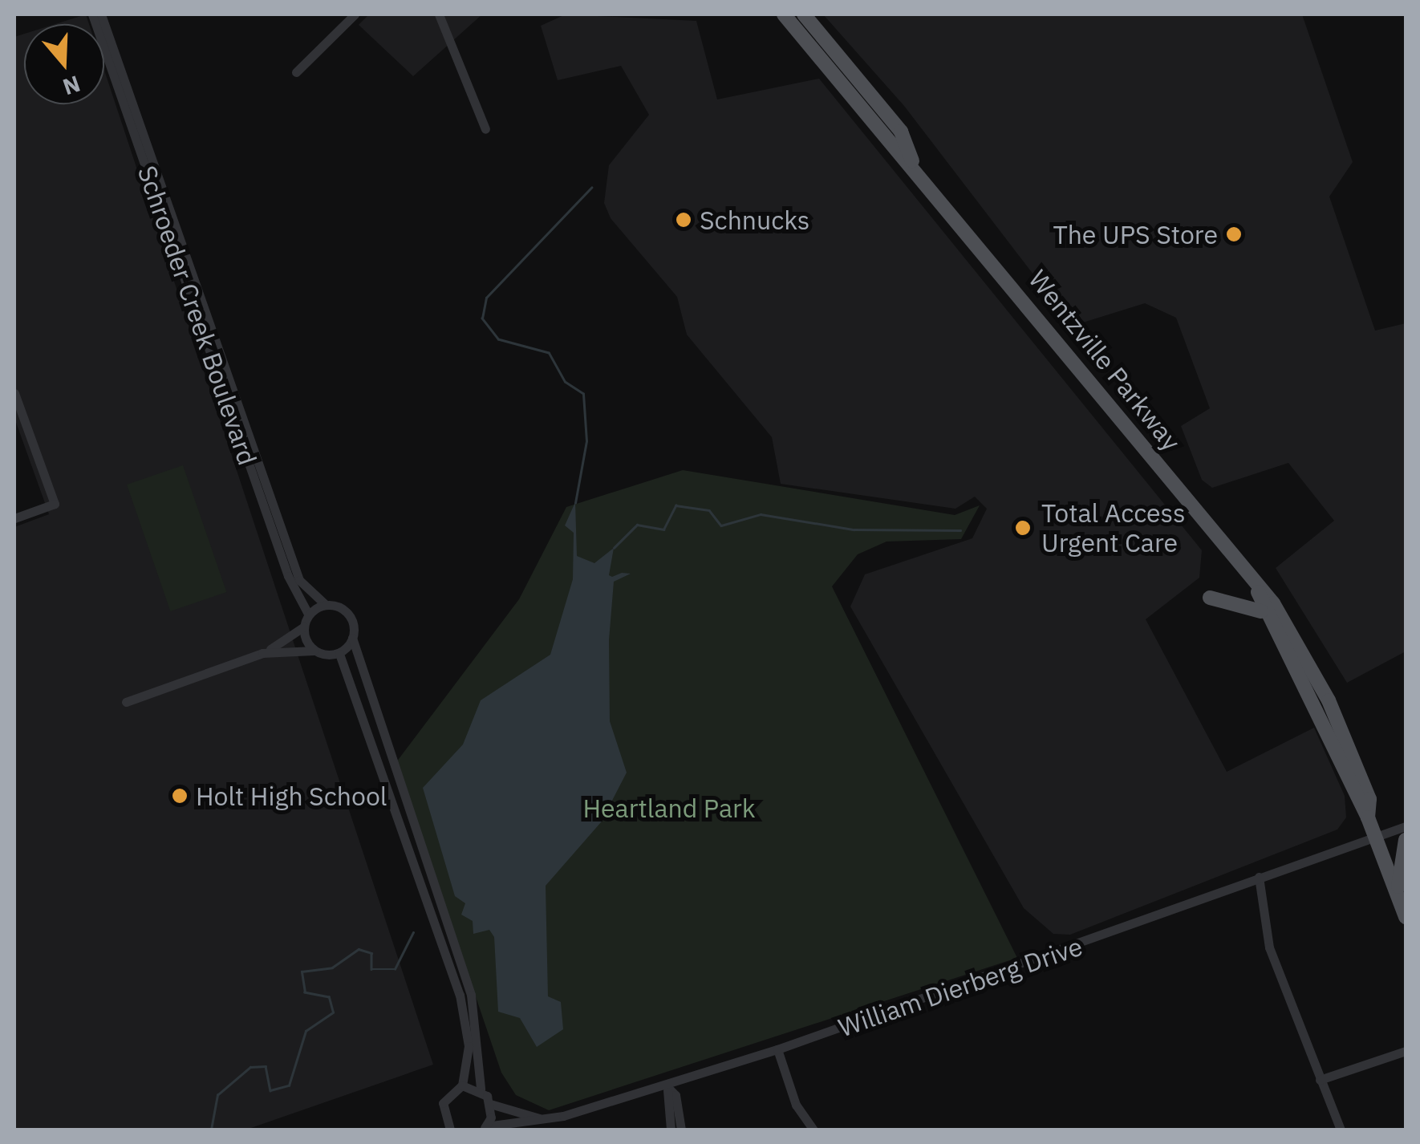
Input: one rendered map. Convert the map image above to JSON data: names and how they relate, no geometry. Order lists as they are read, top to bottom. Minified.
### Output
{"streets":{"main road":["Wentzville Parkway"],"street":["Schroeder Creek Boulevard","William Dierberg Drive"]},"crossings":[["Wentzville Parkway","William Dierberg Drive"]],"parks":["Heartland Park"],"places":["Schnucks","The UPS Store","Total Access Urgent Care","Holt High School"],"north":"bottom"}
